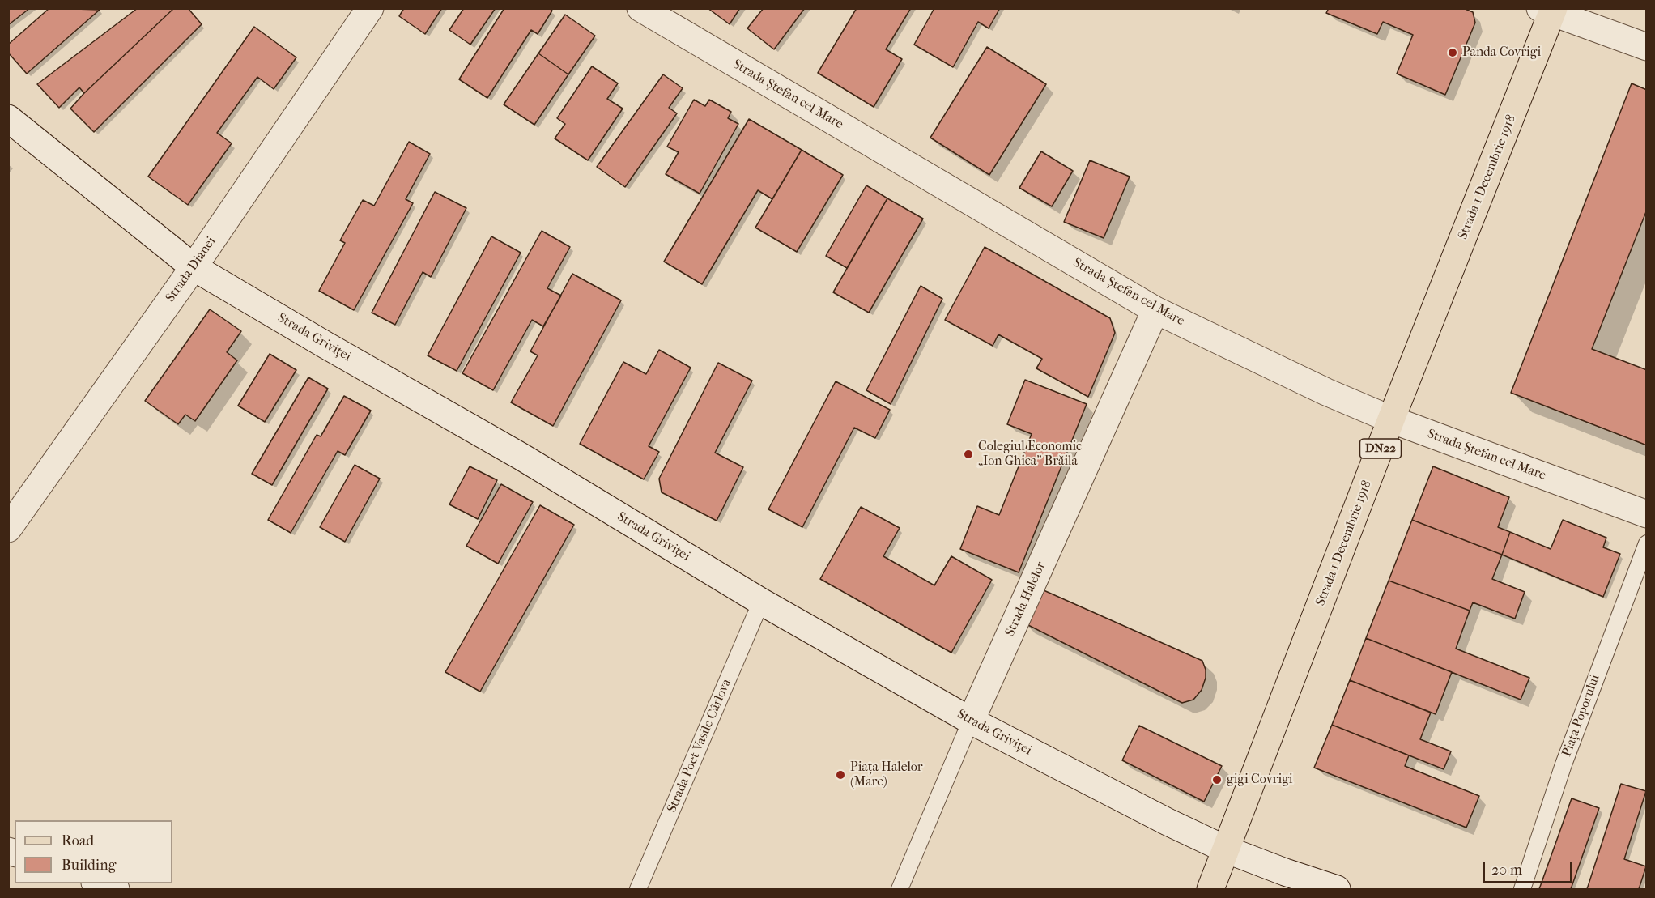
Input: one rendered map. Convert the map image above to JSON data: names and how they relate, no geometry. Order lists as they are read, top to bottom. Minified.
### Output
{"streets":{"main road":["Strada 1 Decembrie 1918","DN22"],"street":["Strada Ștefan cel Mare","Strada Dianei","Strada Griviței","Strada Halelor"],"lane":["Piața Poporului","Strada Poet Vasile Cârlova"]},"crossings":[["Strada Ștefan cel Mare","Strada 1 Decembrie 1918"],["Strada Ștefan cel Mare","Strada Halelor"],["Strada 1 Decembrie 1918","Strada Griviței"],["Strada Dianei","Strada Griviței"],["Strada Griviței","Strada Halelor"],["Strada Griviței","Strada Poet Vasile Cârlova"]],"places":["Panda Covrigi","Colegiul Economic „Ion Ghica” Brăila","Piața Halelor (Mare)","gigi Covrigi"],"legend":["Road","Building"],"scale_bar":"20 m"}
